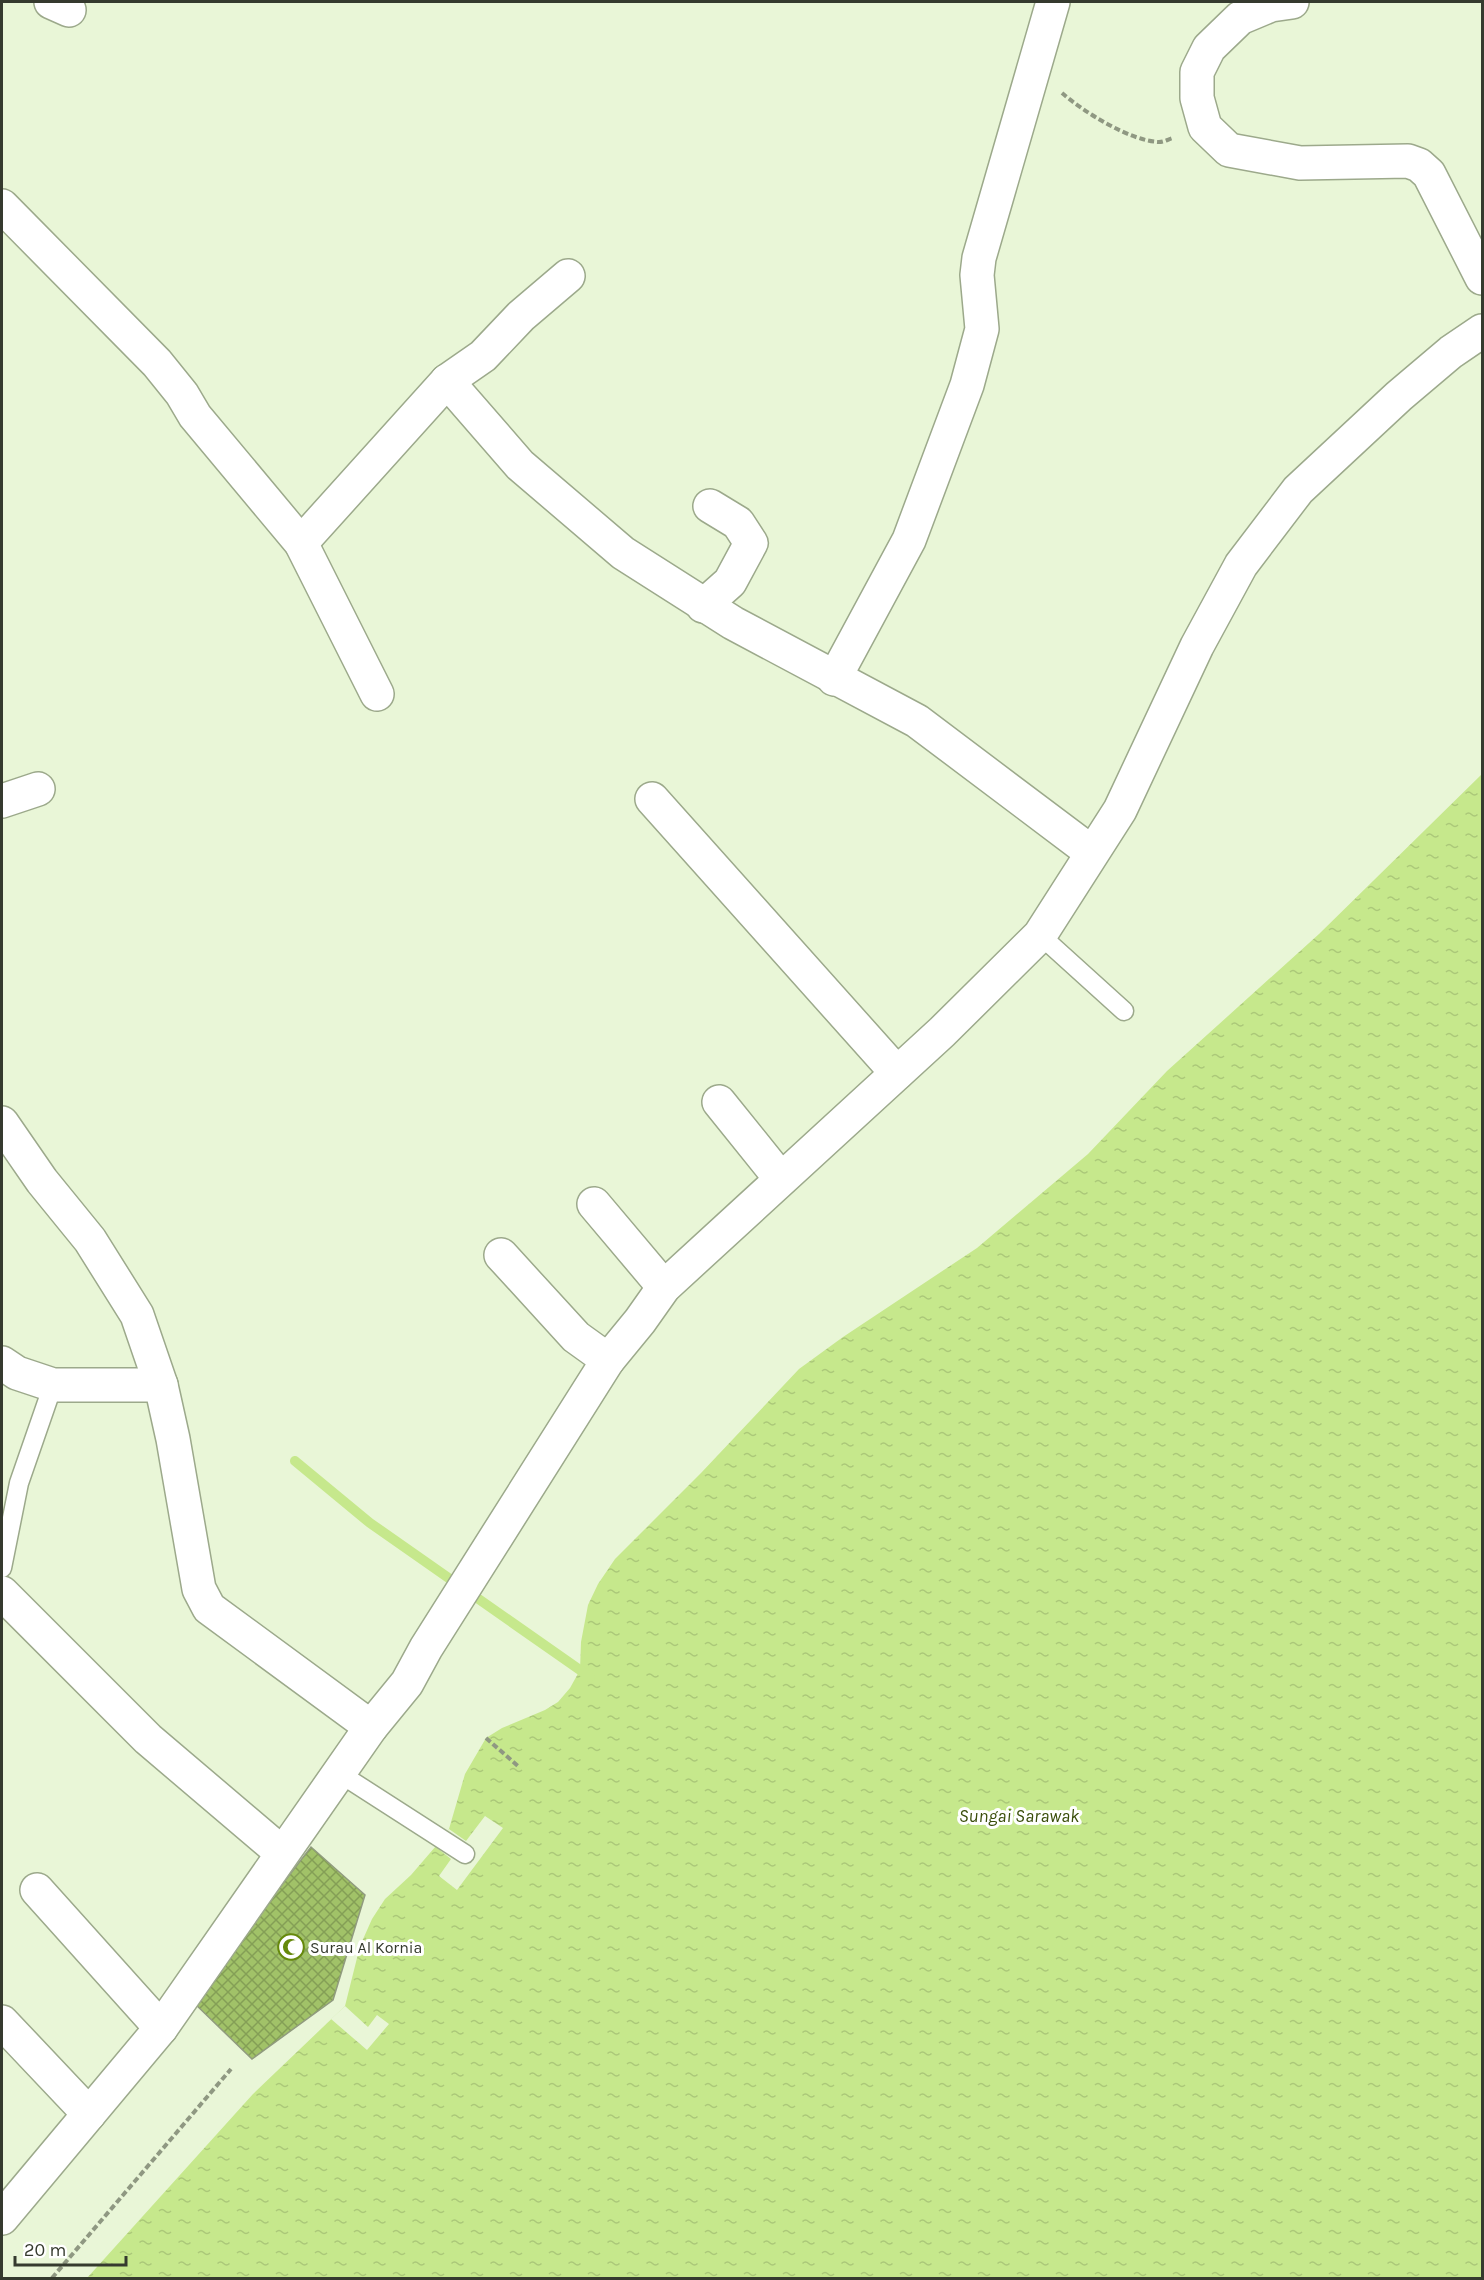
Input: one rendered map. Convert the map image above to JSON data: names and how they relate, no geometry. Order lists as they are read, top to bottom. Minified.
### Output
{"water":["Sungai Sarawak"],"places":{"mosque":["Surau Al Kornia"]},"scale_bar":"20 m"}
